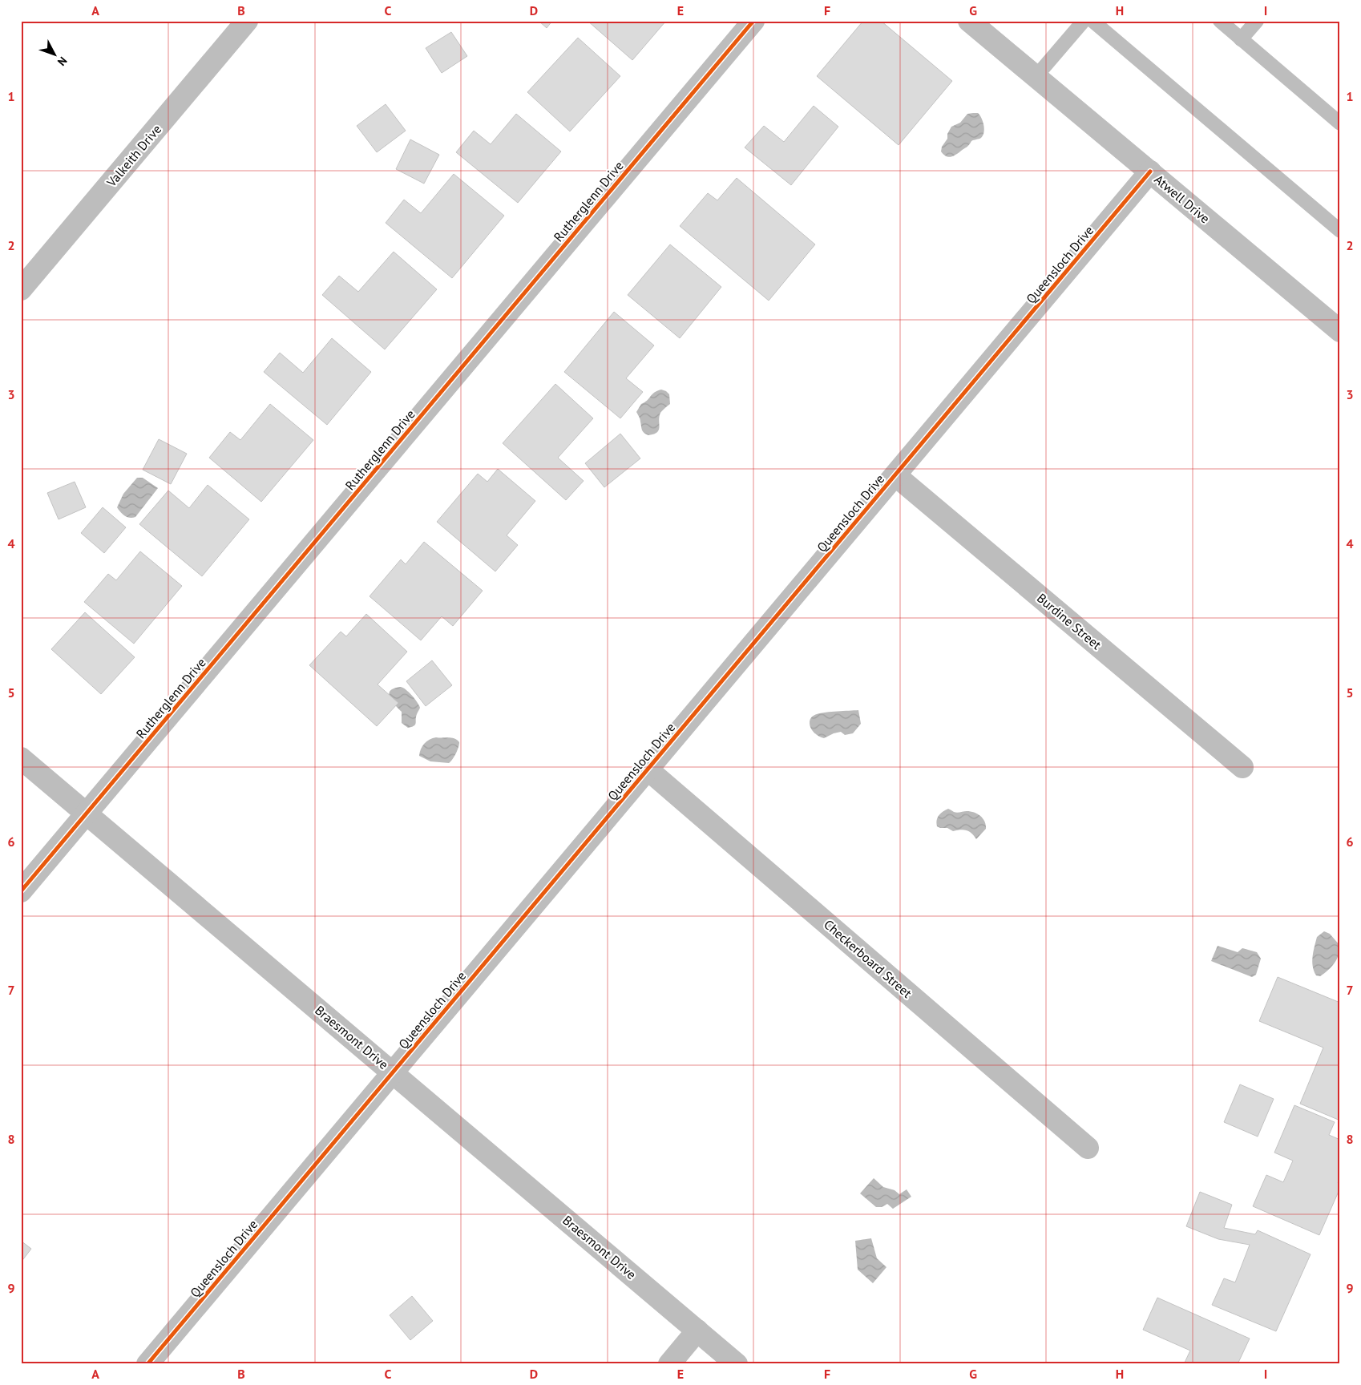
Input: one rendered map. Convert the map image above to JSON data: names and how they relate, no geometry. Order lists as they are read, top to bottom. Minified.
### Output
{"streets":{"street":["Valkeith Drive","Atwell Drive","Rutherglenn Drive","Queensloch Drive","Burdine Street","Checkerboard Street","Braesmont Drive"]},"crossings":[["Atwell Drive","Queensloch Drive"],["Rutherglenn Drive","Braesmont Drive"],["Queensloch Drive","Burdine Street"],["Queensloch Drive","Checkerboard Street"],["Queensloch Drive","Braesmont Drive"]],"north":"bottom right","grid":{"columns":["A","B","C","D","E","F","G","H","I"],"rows":["1","2","3","4","5","6","7","8","9"]}}
